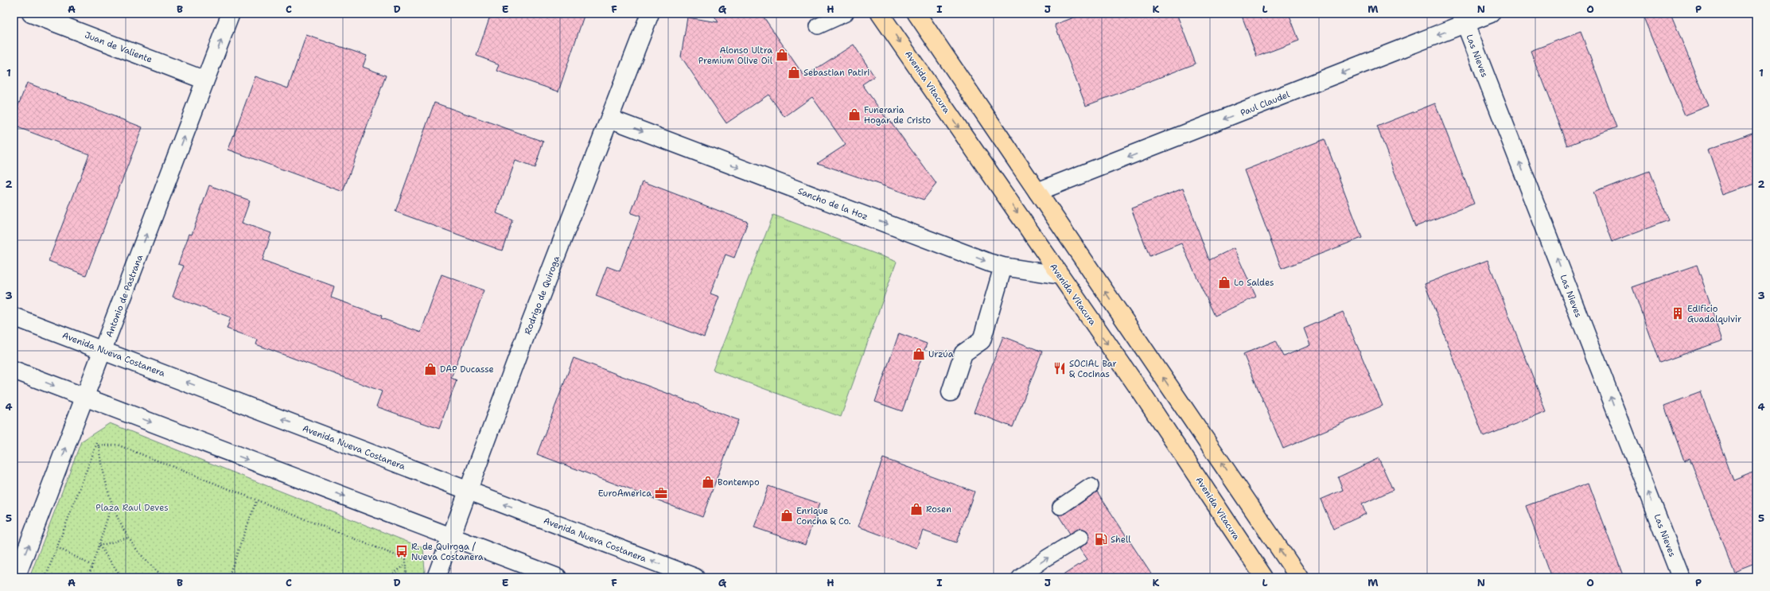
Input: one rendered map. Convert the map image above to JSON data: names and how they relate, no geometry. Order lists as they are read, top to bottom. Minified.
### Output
{"streets":{"main road":["Avenida Vitacura"],"street":["Juan de Valiente","Las Nieves","Paul Claudel","Sancho de la Hoz","Rodrigo de Quiroga","Antonio de Pastrana","Avenida Nueva Costanera"]},"crossings":[["Juan de Valiente","Antonio de Pastrana"],["Las Nieves","Paul Claudel"],["Avenida Vitacura","Sancho de la Hoz"],["Sancho de la Hoz","Rodrigo de Quiroga"],["Rodrigo de Quiroga","Avenida Nueva Costanera"],["Antonio de Pastrana","Avenida Nueva Costanera"]],"one_way":["Las Nieves","Paul Claudel","Sancho de la Hoz","Antonio de Pastrana"],"parks":["Plaza Raul Deves"],"places":{"shop":["Alonso Ultra Premium Olive Oil","Sebastian Patiri","Funeraria Hogar de Cristo","Lo Saldes","Urzúa","DAP Ducasse","Bontempo","Rosen","Enrique Concha & Co."],"building":["Edificio Guadalquivir"],"restaurant":["SOCiAL Bar & Cocinas"],"office":["EuroAmerica"],"fuel station":["Shell"],"bus stop":["R. de Quiroga / Nueva Costanera"]},"grid":{"columns":["A","B","C","D","E","F","G","H","I","J","K","L","M","N","O","P"],"rows":["1","2","3","4","5"]}}
